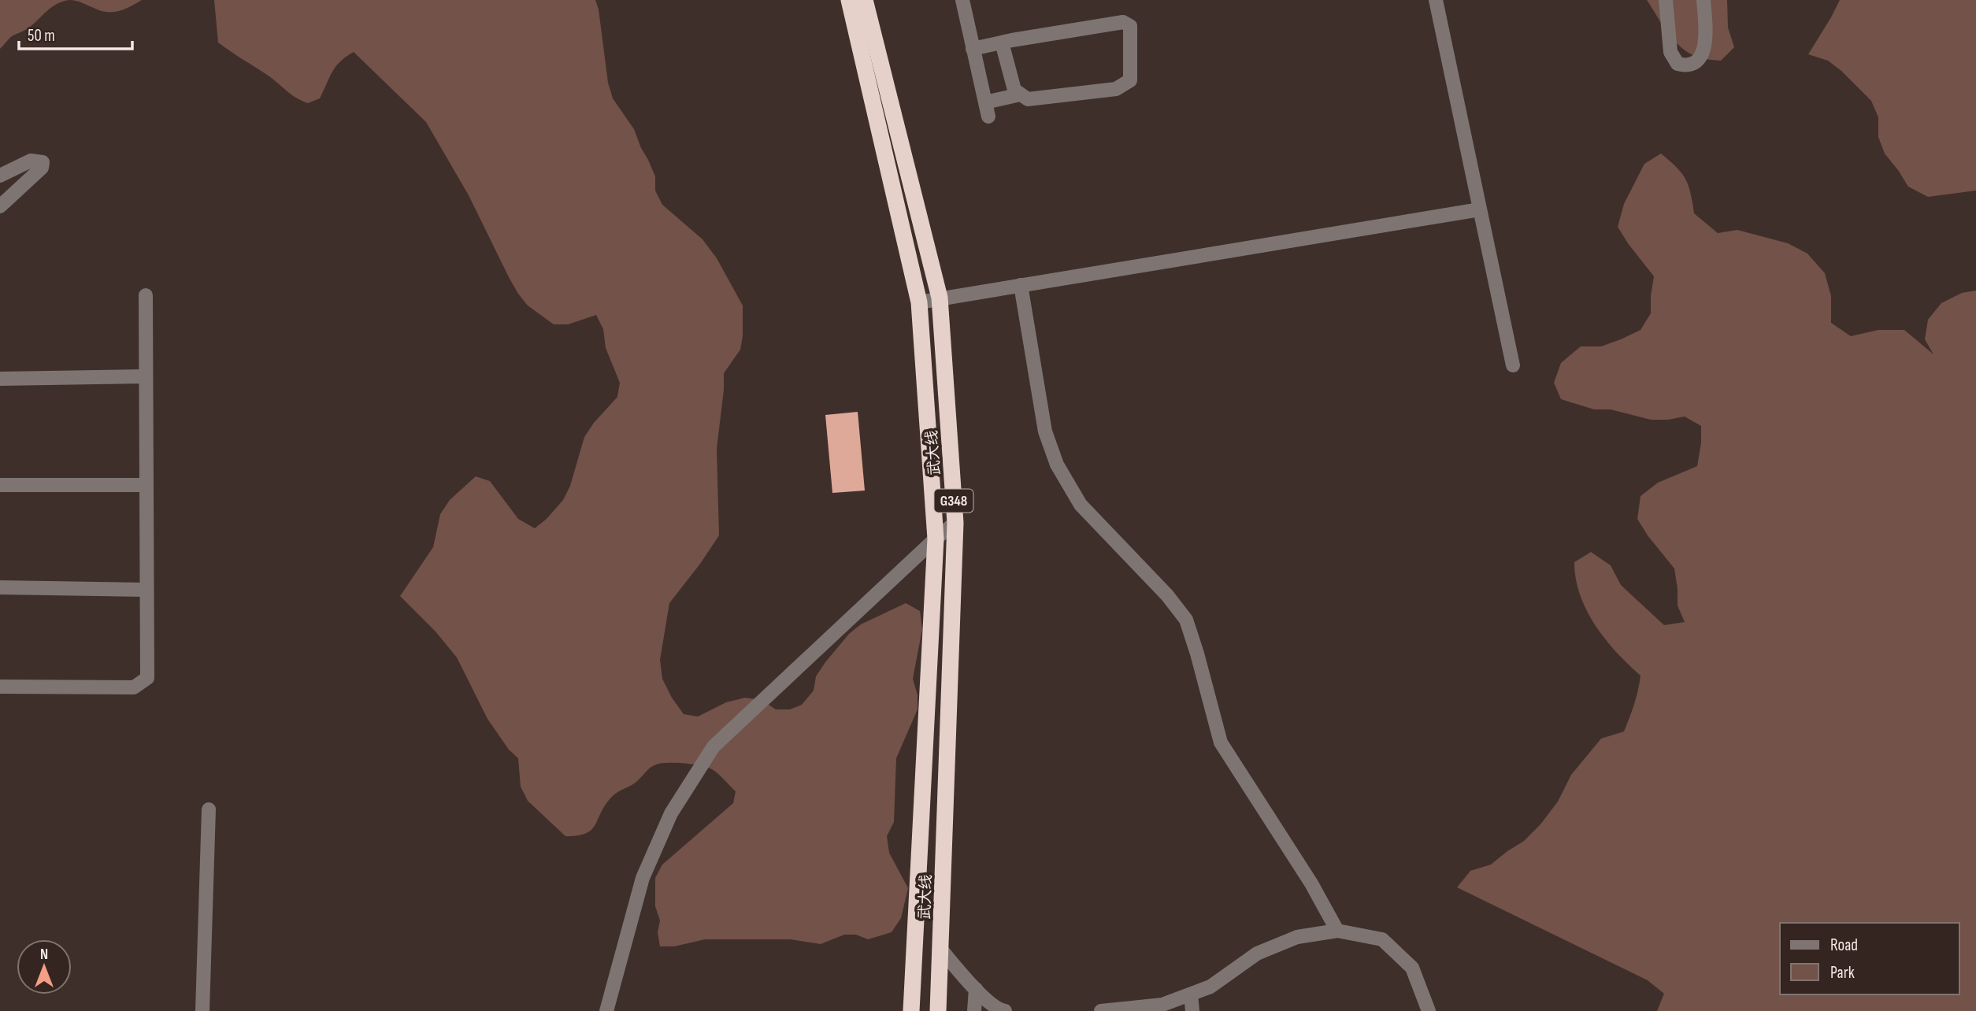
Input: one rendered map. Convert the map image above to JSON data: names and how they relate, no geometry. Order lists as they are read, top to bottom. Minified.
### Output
{"streets":{"highway":["武大线","G348"]},"legend":["Road","Park"],"scale_bar":"50 m","north":"top"}
